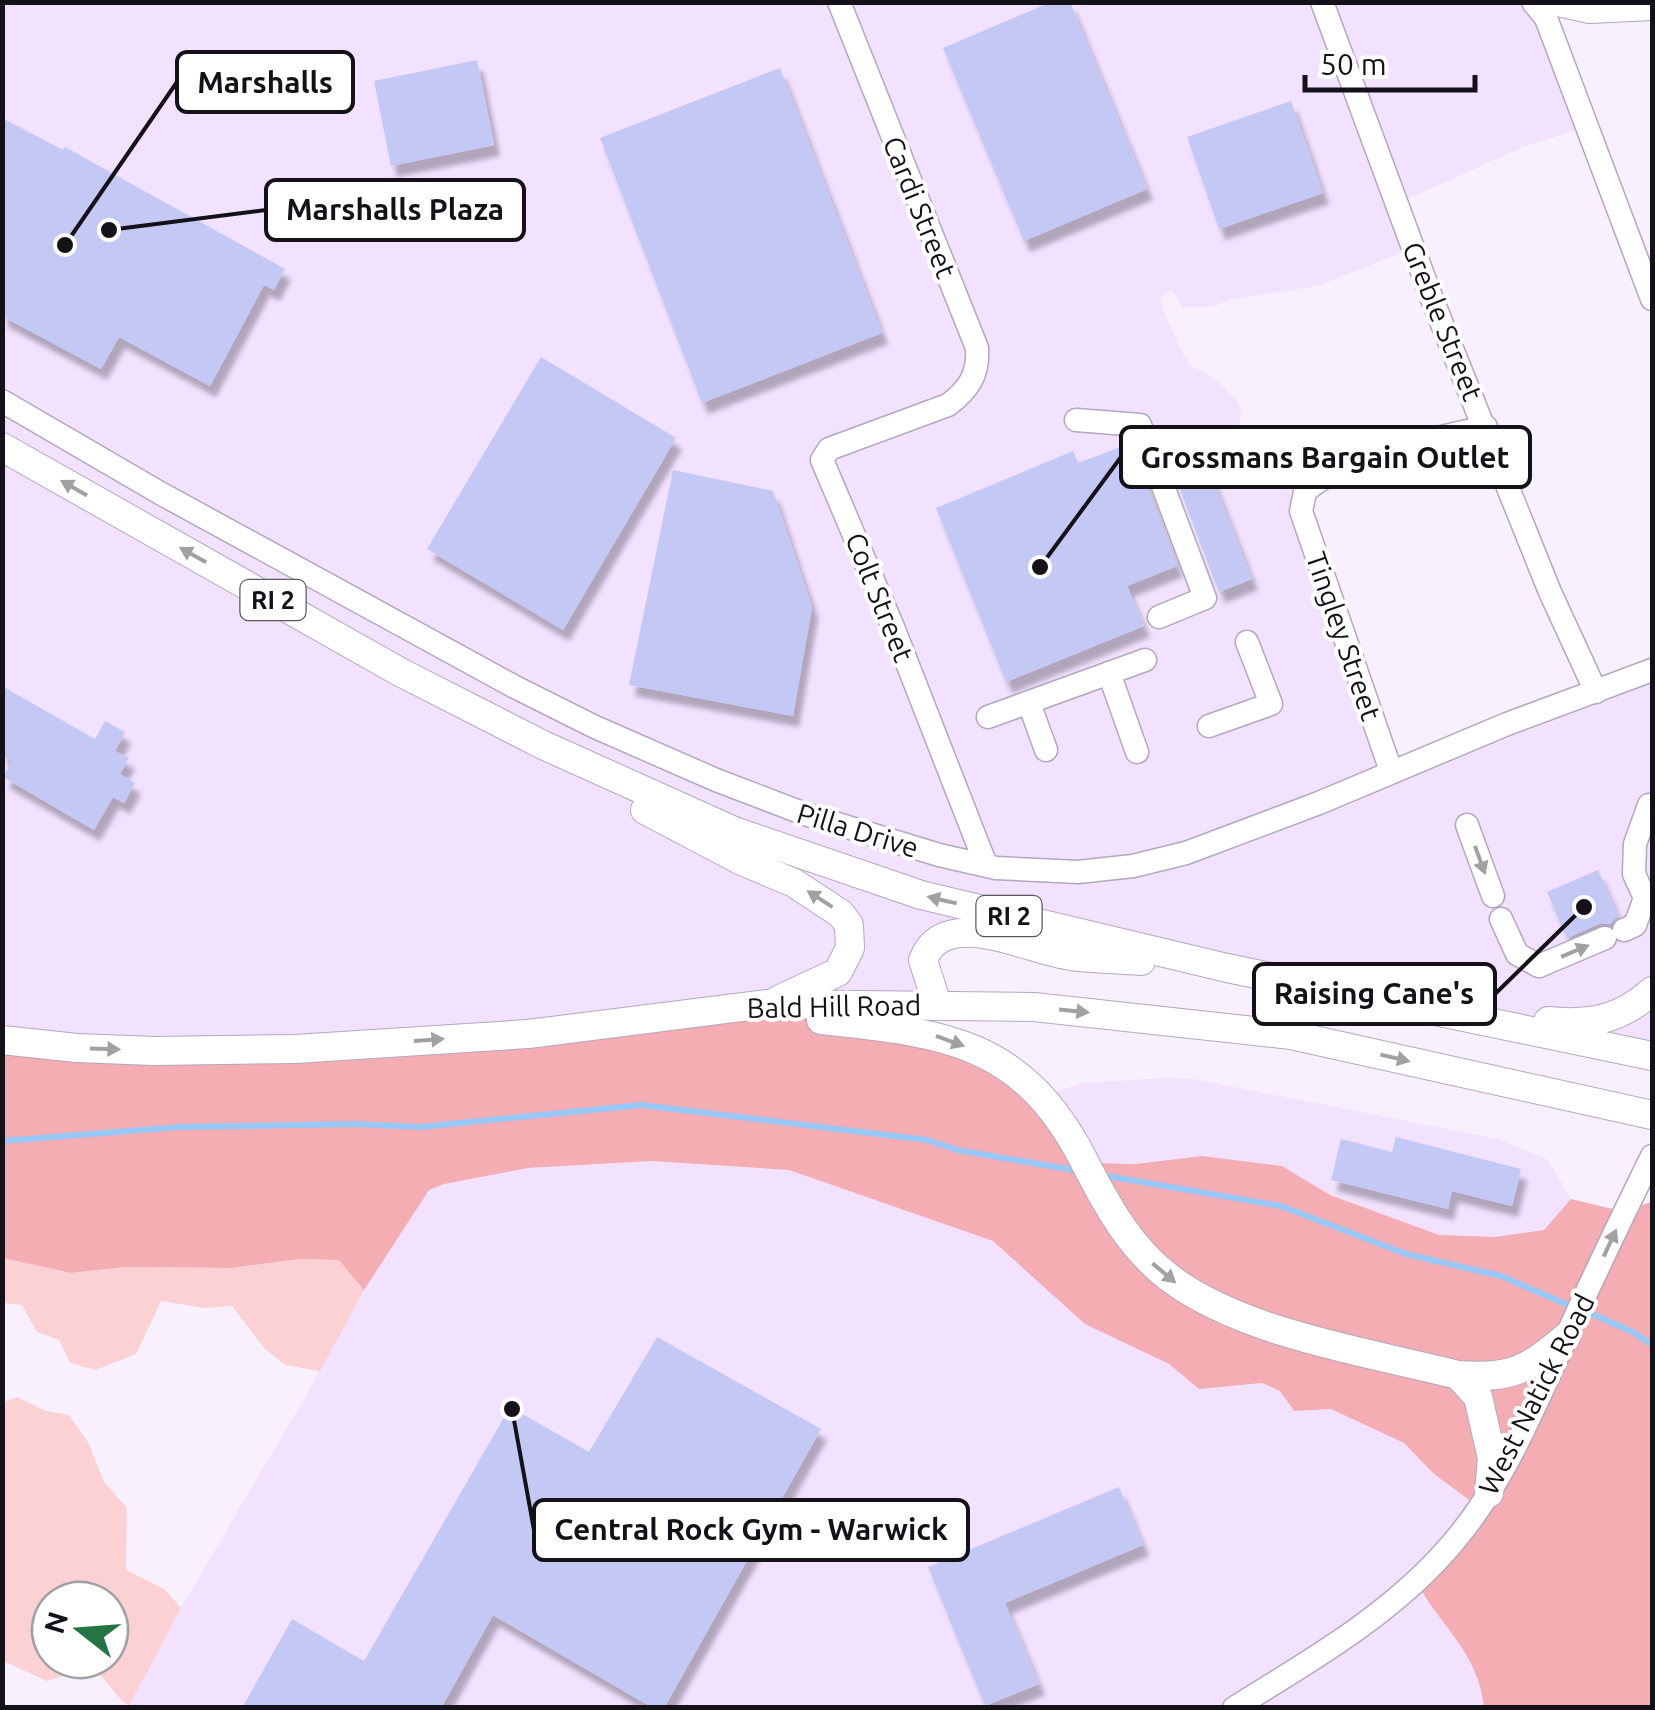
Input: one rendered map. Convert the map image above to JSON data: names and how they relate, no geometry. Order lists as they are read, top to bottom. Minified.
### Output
{"streets":{"main road":["RI 2","Bald Hill Road"],"street":["Cardi Street","Greble Street","Colt Street","Tingley Street","Pilla Drive","West Natick Road"]},"crossings":[["Cardi Street","Colt Street"],["Greble Street","Tingley Street"],["Greble Street","Pilla Drive"],["Colt Street","Pilla Drive"],["Tingley Street","Pilla Drive"]],"places":["Marshalls Plaza","Marshalls","Grossmans Bargain Outlet","Raising Cane's","Central Rock Gym - Warwick"],"scale_bar":"50 m","north":"left"}
